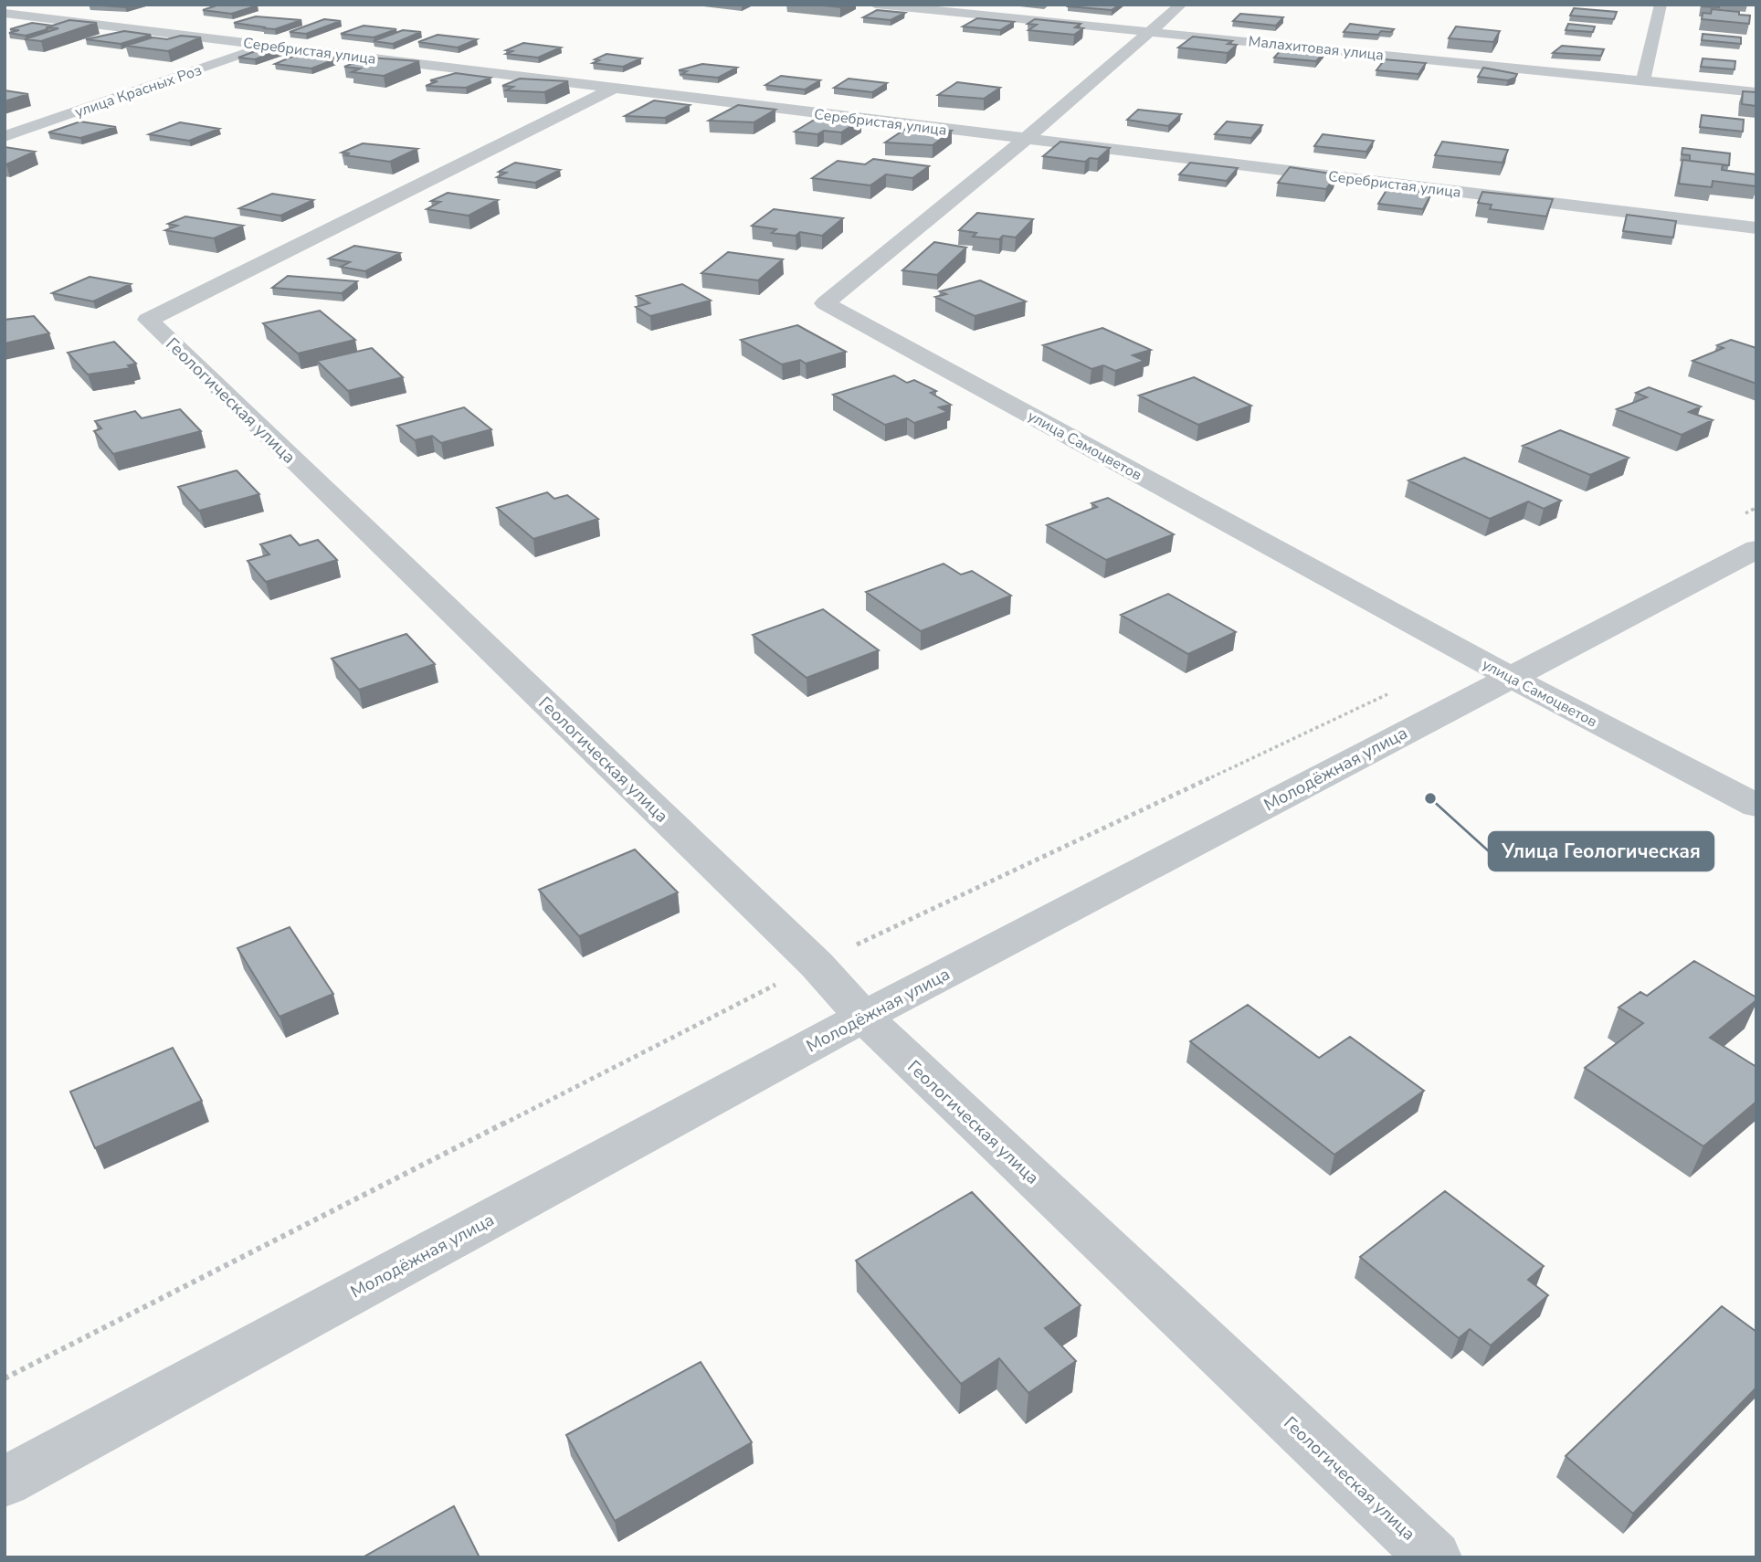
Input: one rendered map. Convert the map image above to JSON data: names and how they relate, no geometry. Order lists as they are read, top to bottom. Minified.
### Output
{"streets":{"street":["Малахитовая улица","Серебристая улица","улица Красных Роз","Геологическая улица","улица Самоцветов","Молодёжная улица"]},"crossings":[["Малахитовая улица","улица Самоцветов"],["Серебристая улица","улица Красных Роз"],["Серебристая улица","Геологическая улица"],["Серебристая улица","улица Самоцветов"],["Геологическая улица","Молодёжная улица"],["улица Самоцветов","Молодёжная улица"]],"places":["Улица Геологическая"]}
